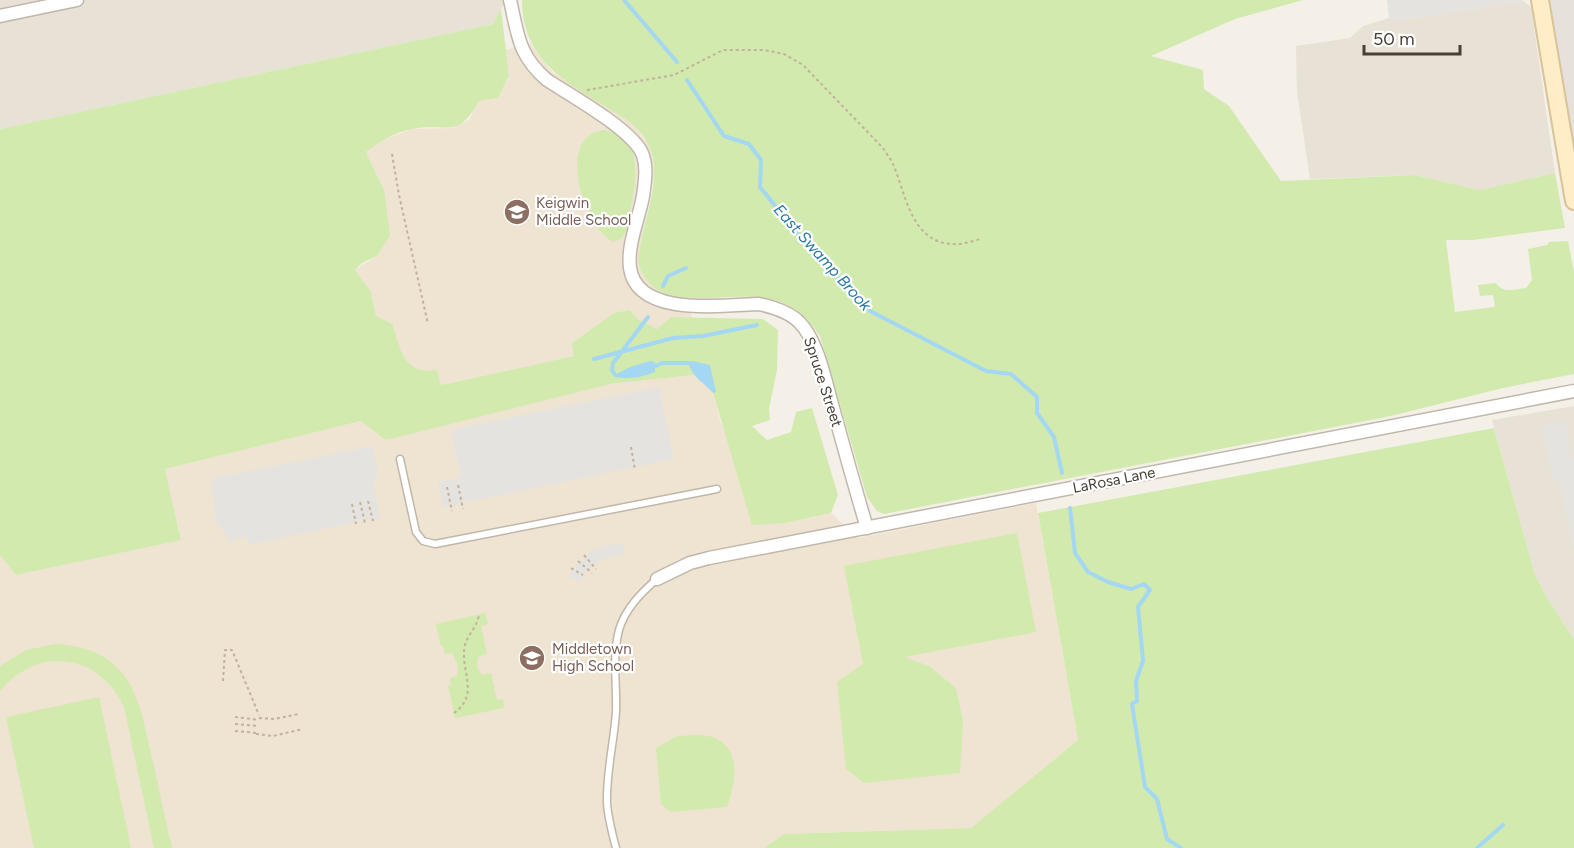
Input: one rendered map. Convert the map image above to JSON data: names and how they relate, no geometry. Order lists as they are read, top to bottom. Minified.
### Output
{"streets":{"street":["Spruce Street","LaRosa Lane"]},"crossings":[["Spruce Street","LaRosa Lane"]],"water":["East Swamp Brook"],"places":{"school or university":["Keigwin Middle School","Middletown High School"]},"scale_bar":"50 m"}
